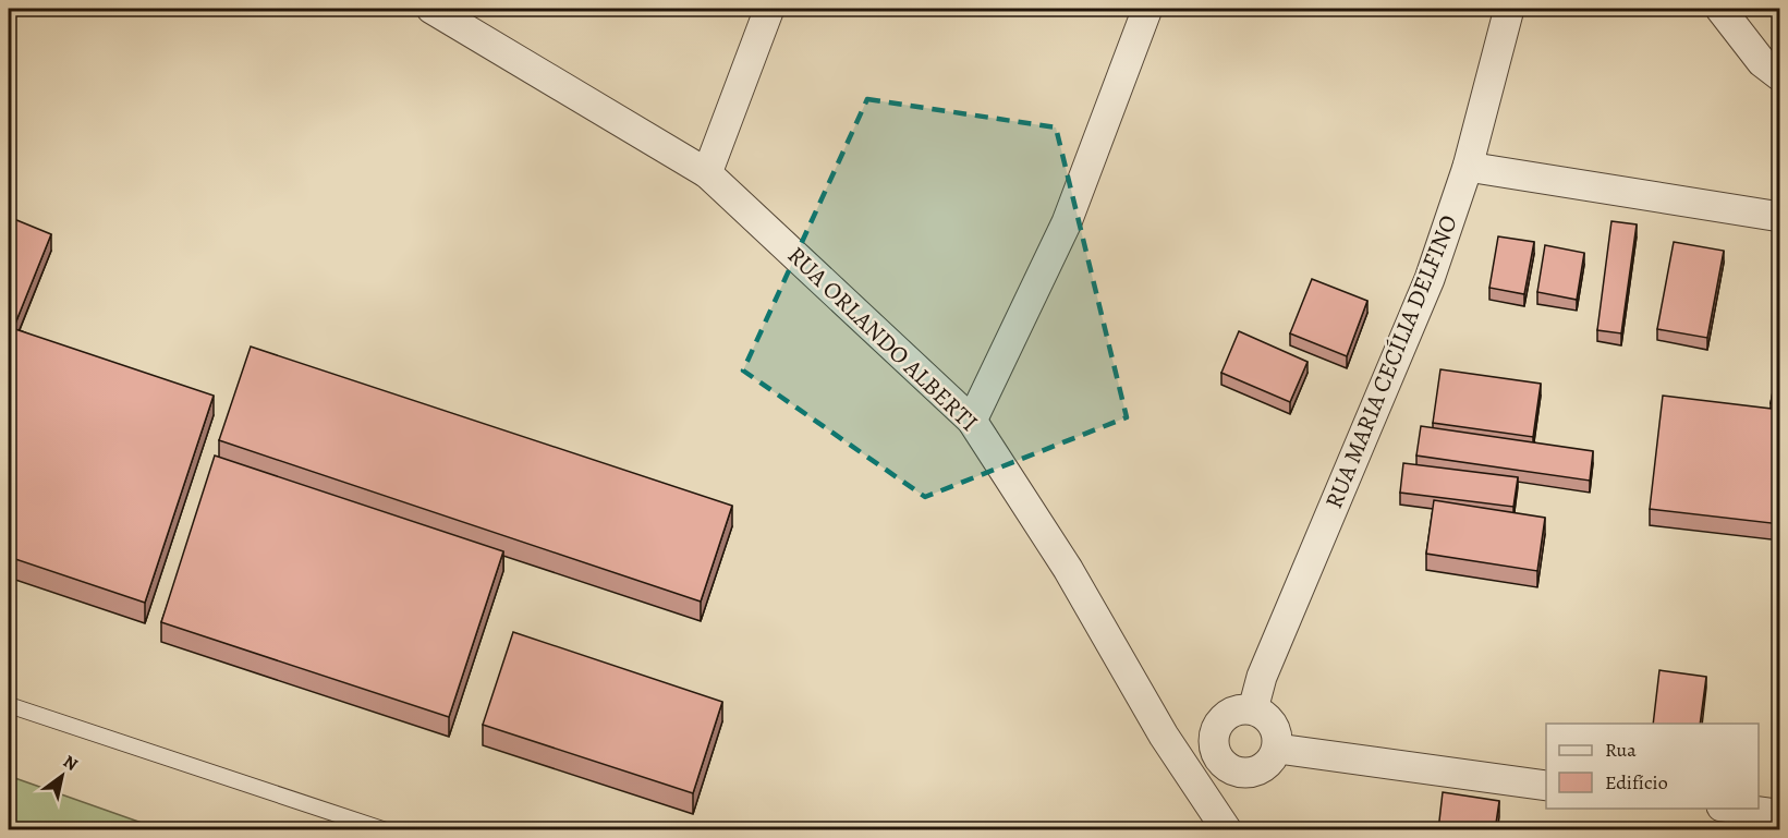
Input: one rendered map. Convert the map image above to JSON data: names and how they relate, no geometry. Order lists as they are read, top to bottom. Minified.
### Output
{"streets":{"street":["RUA ORLANDO ALBERTI","RUA MARIA CECÍLIA DELFINO"]},"legend":["Rua","Edifício"],"north":"top right"}
